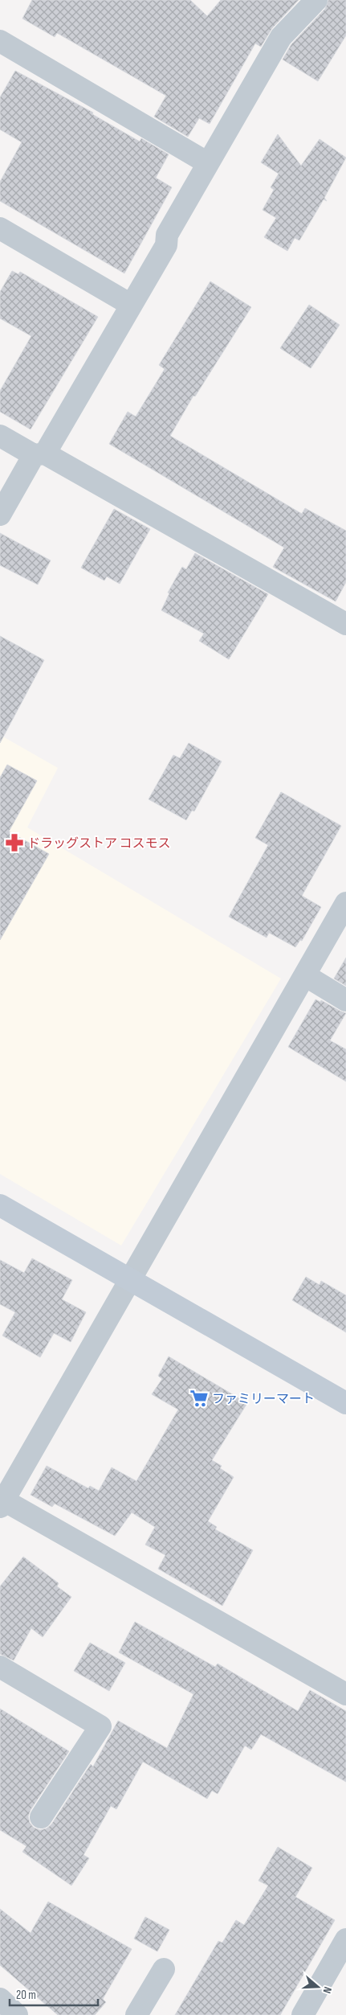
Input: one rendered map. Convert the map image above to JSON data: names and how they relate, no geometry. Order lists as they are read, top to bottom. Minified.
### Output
{"places":{"pharmacy":["ドラッグストア コスモス"],"supermarket":["ファミリーマート"]},"scale_bar":"20 m","north":"right"}
